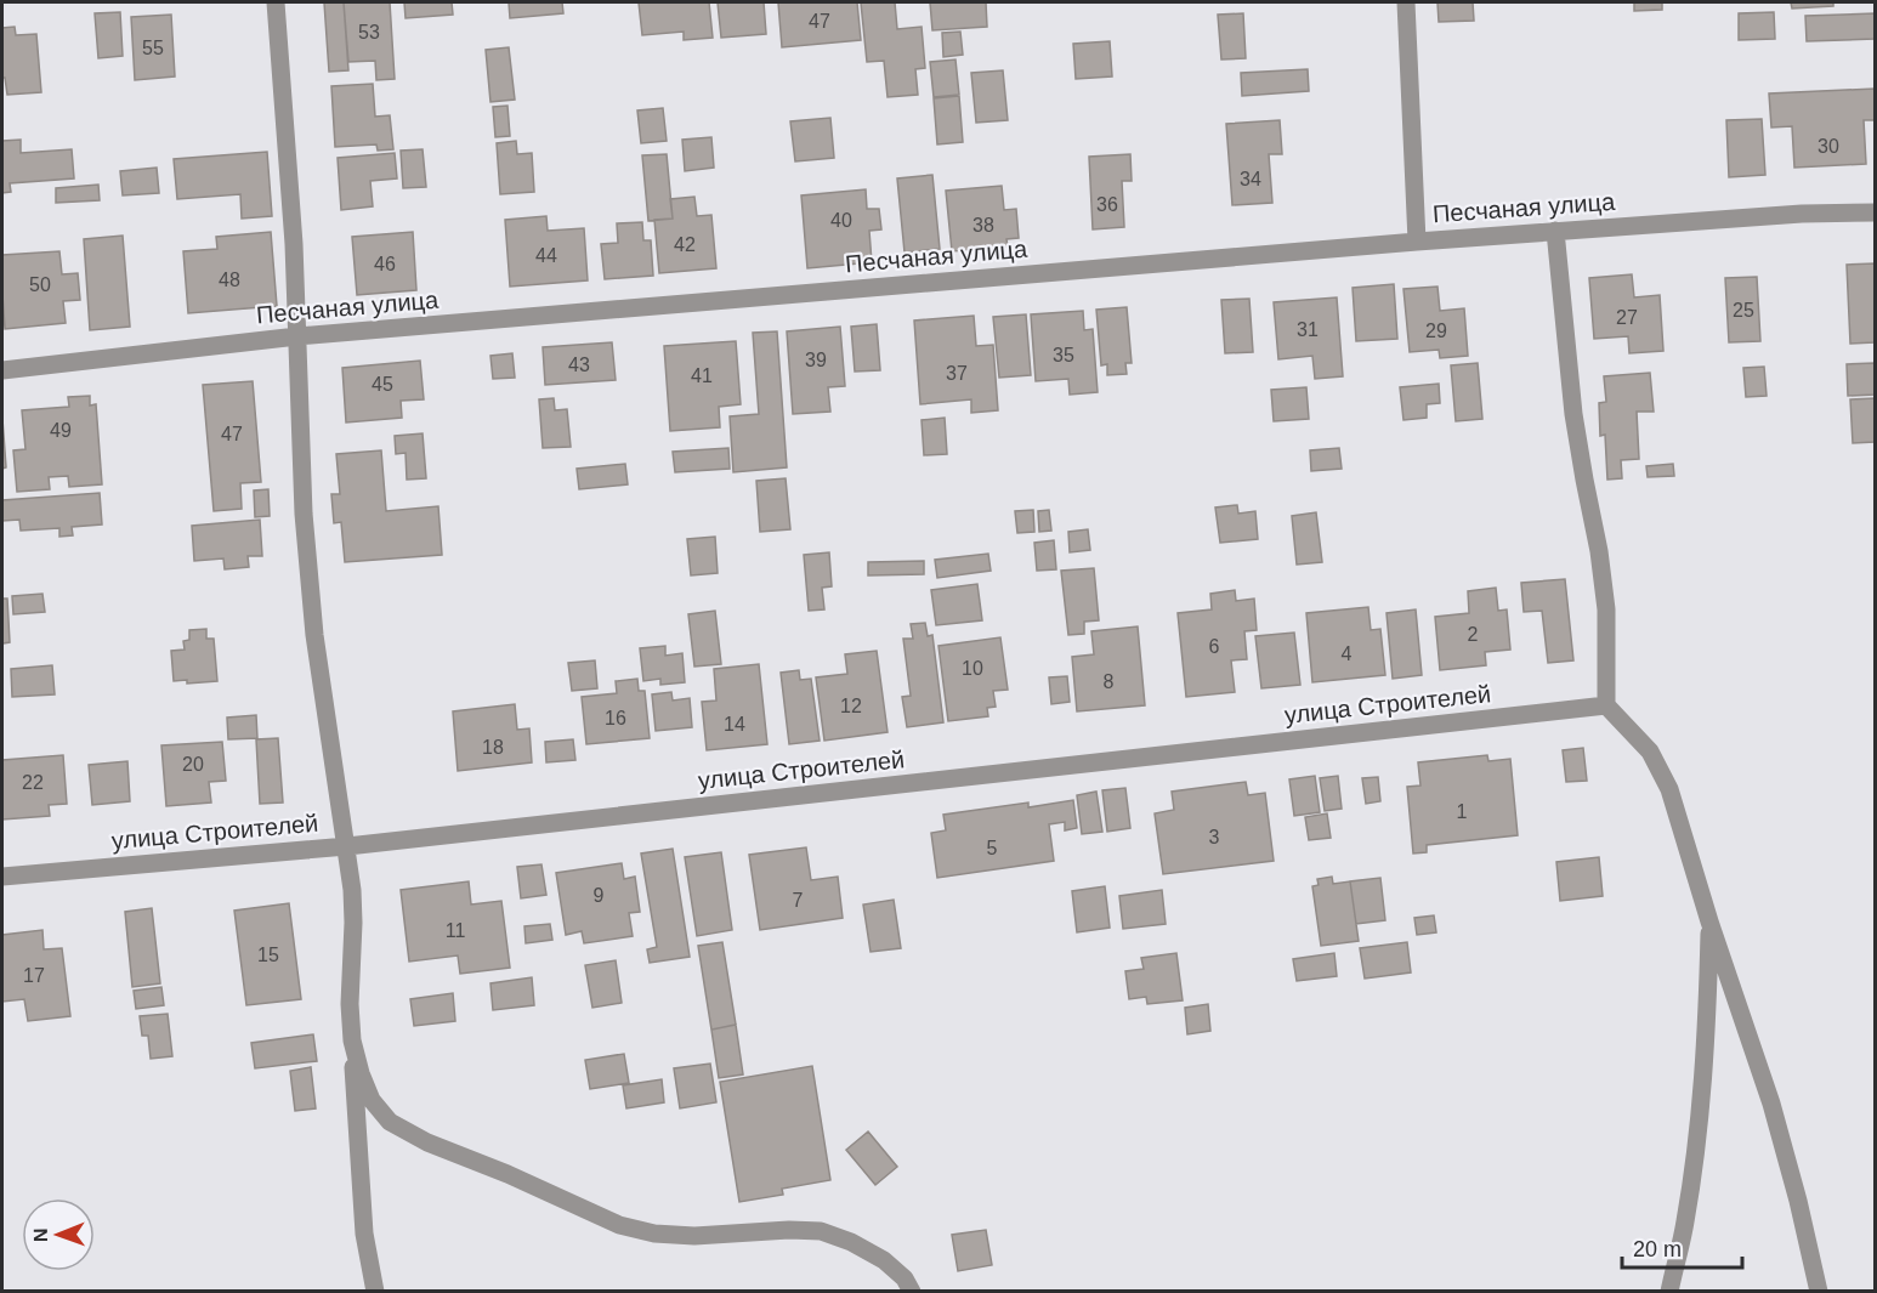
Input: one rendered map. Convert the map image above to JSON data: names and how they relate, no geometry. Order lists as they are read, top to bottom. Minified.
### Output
{"streets":{"street":["Песчаная улица","улица Строителей"]},"house_numbers":["47","53","55","30","34","36","40","38","42","44","46","48","50","25","27","31","29","35","39","43","37","41","45","49","47","2","6","4","10","8","12","16","14","18","20","22","1","3","5","9","7","11","15","17"],"scale_bar":"20 m","north":"left"}
